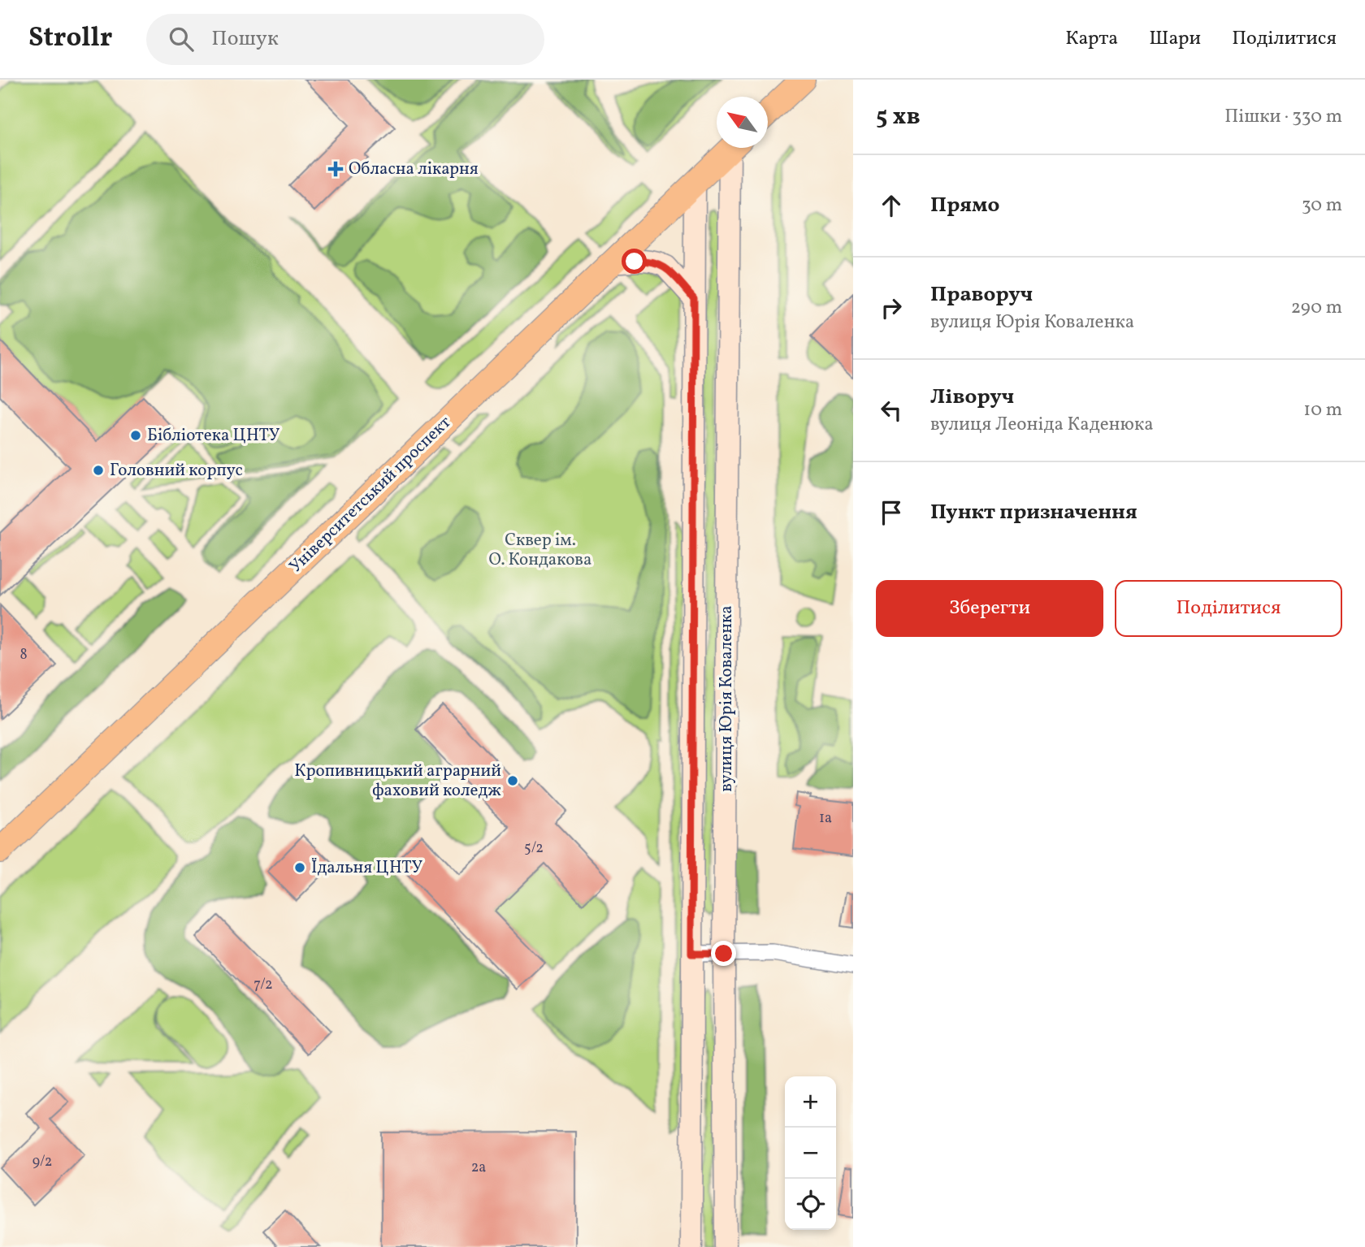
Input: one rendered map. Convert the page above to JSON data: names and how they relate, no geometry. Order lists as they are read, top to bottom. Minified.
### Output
{"streets":{"main road":["Університетський проспект","вулиця Юрія Коваленка"]},"crossings":[["Університетський проспект","вулиця Юрія Коваленка"]],"parks":["Сквер ім. О. Кондакова"],"places":{"health":["Обласна лікарня"],"other":["Бібліотека ЦНТУ","Головний корпус","Кропивницький аграрний фаховий коледж","Їдальня ЦНТУ"]},"house_numbers":["8","1а","5/2","7/2","9/2","2а"],"north":"top left","page":{"header":"Strollr","search":"Пошук","nav":["Карта","Шари","Поділитися"],"heading":["5 хв","Пішки · 330 m"],"list":[["Прямо","30 m"],["Праворуч","вулиця Юрія Коваленка","290 m"],["Ліворуч","вулиця Леоніда Каденюка","10 m"],"Пункт призначення"],"buttons":["Зберегти","Поділитися"],"map_buttons":["+","−"]}}
